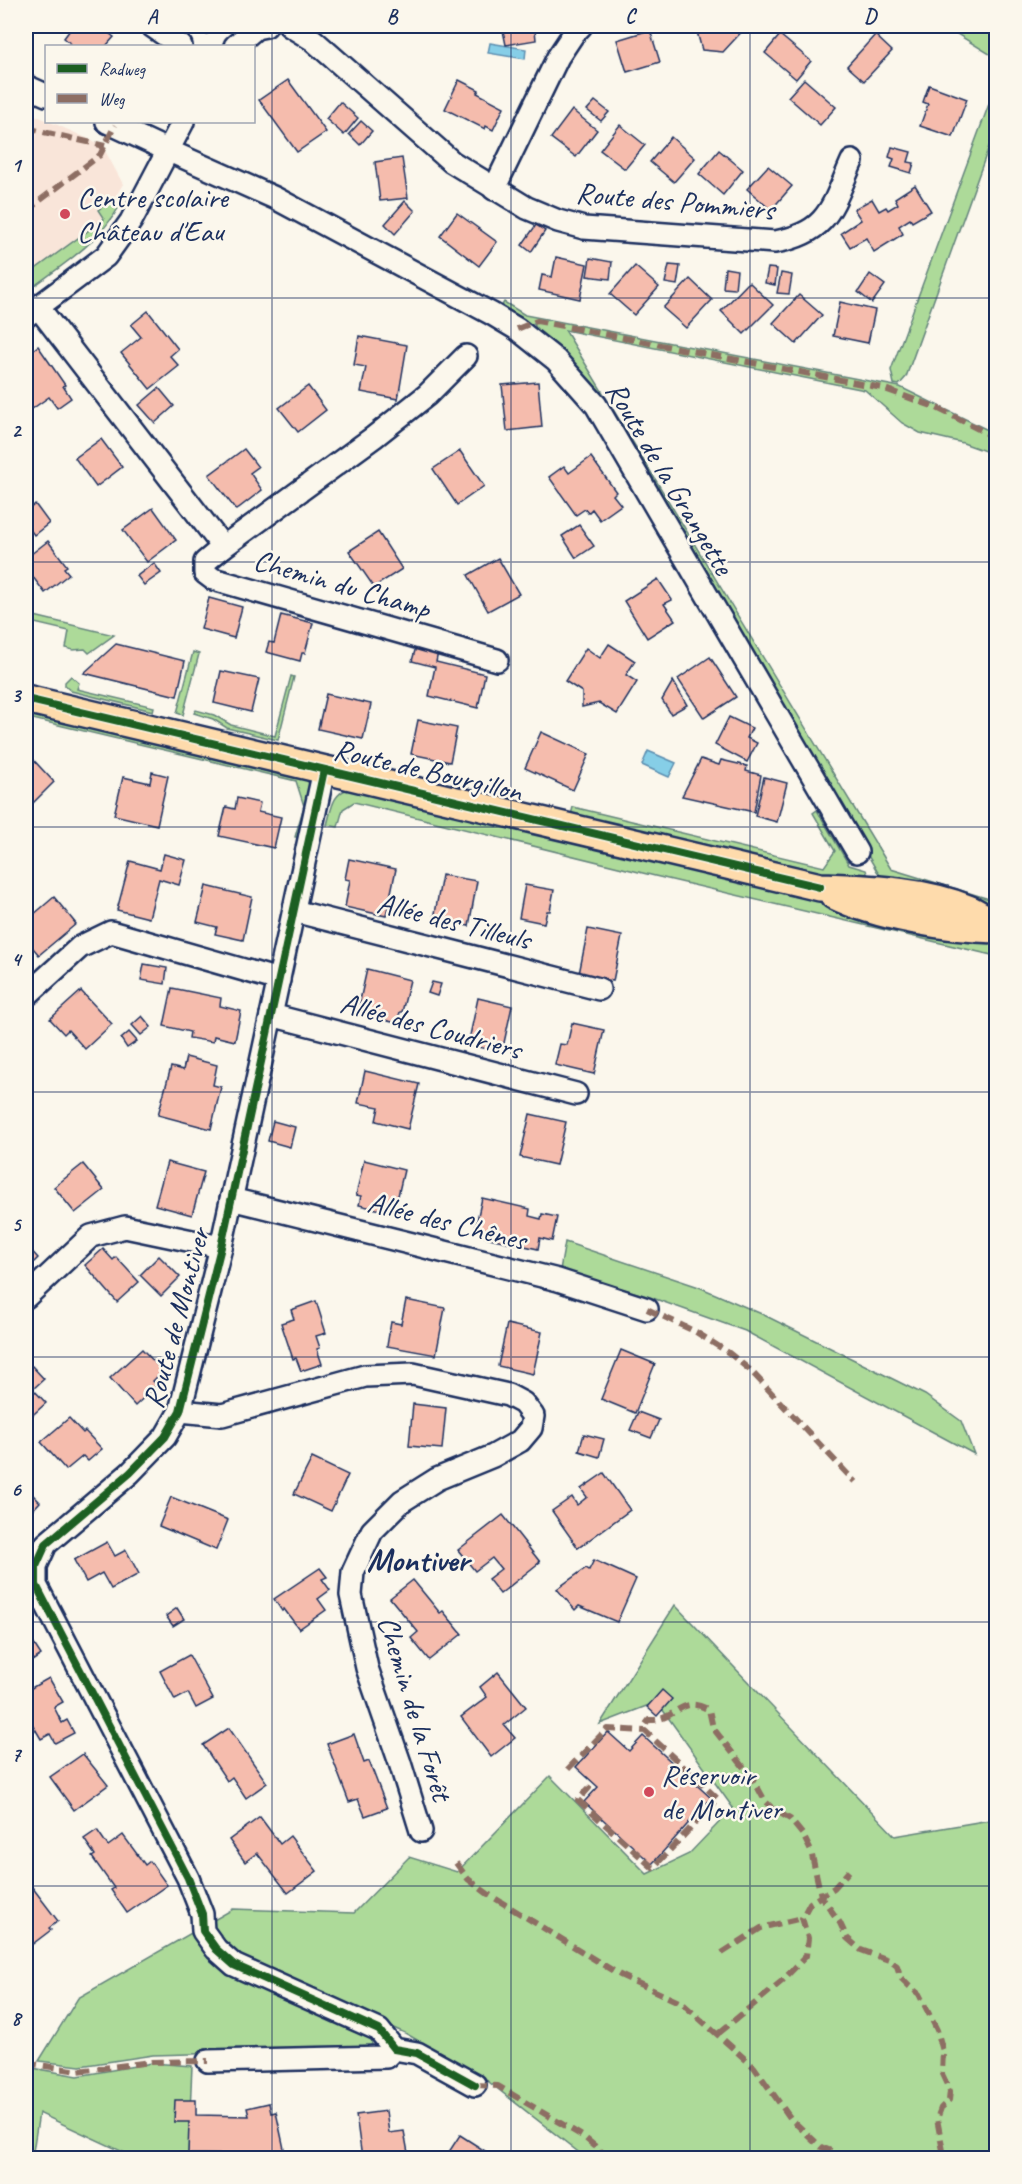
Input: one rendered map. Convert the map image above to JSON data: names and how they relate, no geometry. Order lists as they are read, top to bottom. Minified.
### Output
{"streets":{"main road":["Route de Bourgillon"],"street":["Route des Pommiers","Route de la Grangette","Chemin du Champ","Allée des Tilleuls","Allée des Coudriers","Allée des Chênes","Route de Montiver","Chemin de la Forêt"]},"crossings":[["Route de Bourgillon","Route de Montiver"],["Allée des Tilleuls","Route de Montiver"],["Allée des Coudriers","Route de Montiver"],["Allée des Chênes","Route de Montiver"],["Route de Montiver","Chemin de la Forêt"]],"districts":["Montiver"],"places":["Centre scolaire Château d'Eau","Réservoir de Montiver"],"legend":["Radweg","Weg"],"grid":{"columns":["A","B","C","D"],"rows":["1","2","3","4","5","6","7","8"]}}
